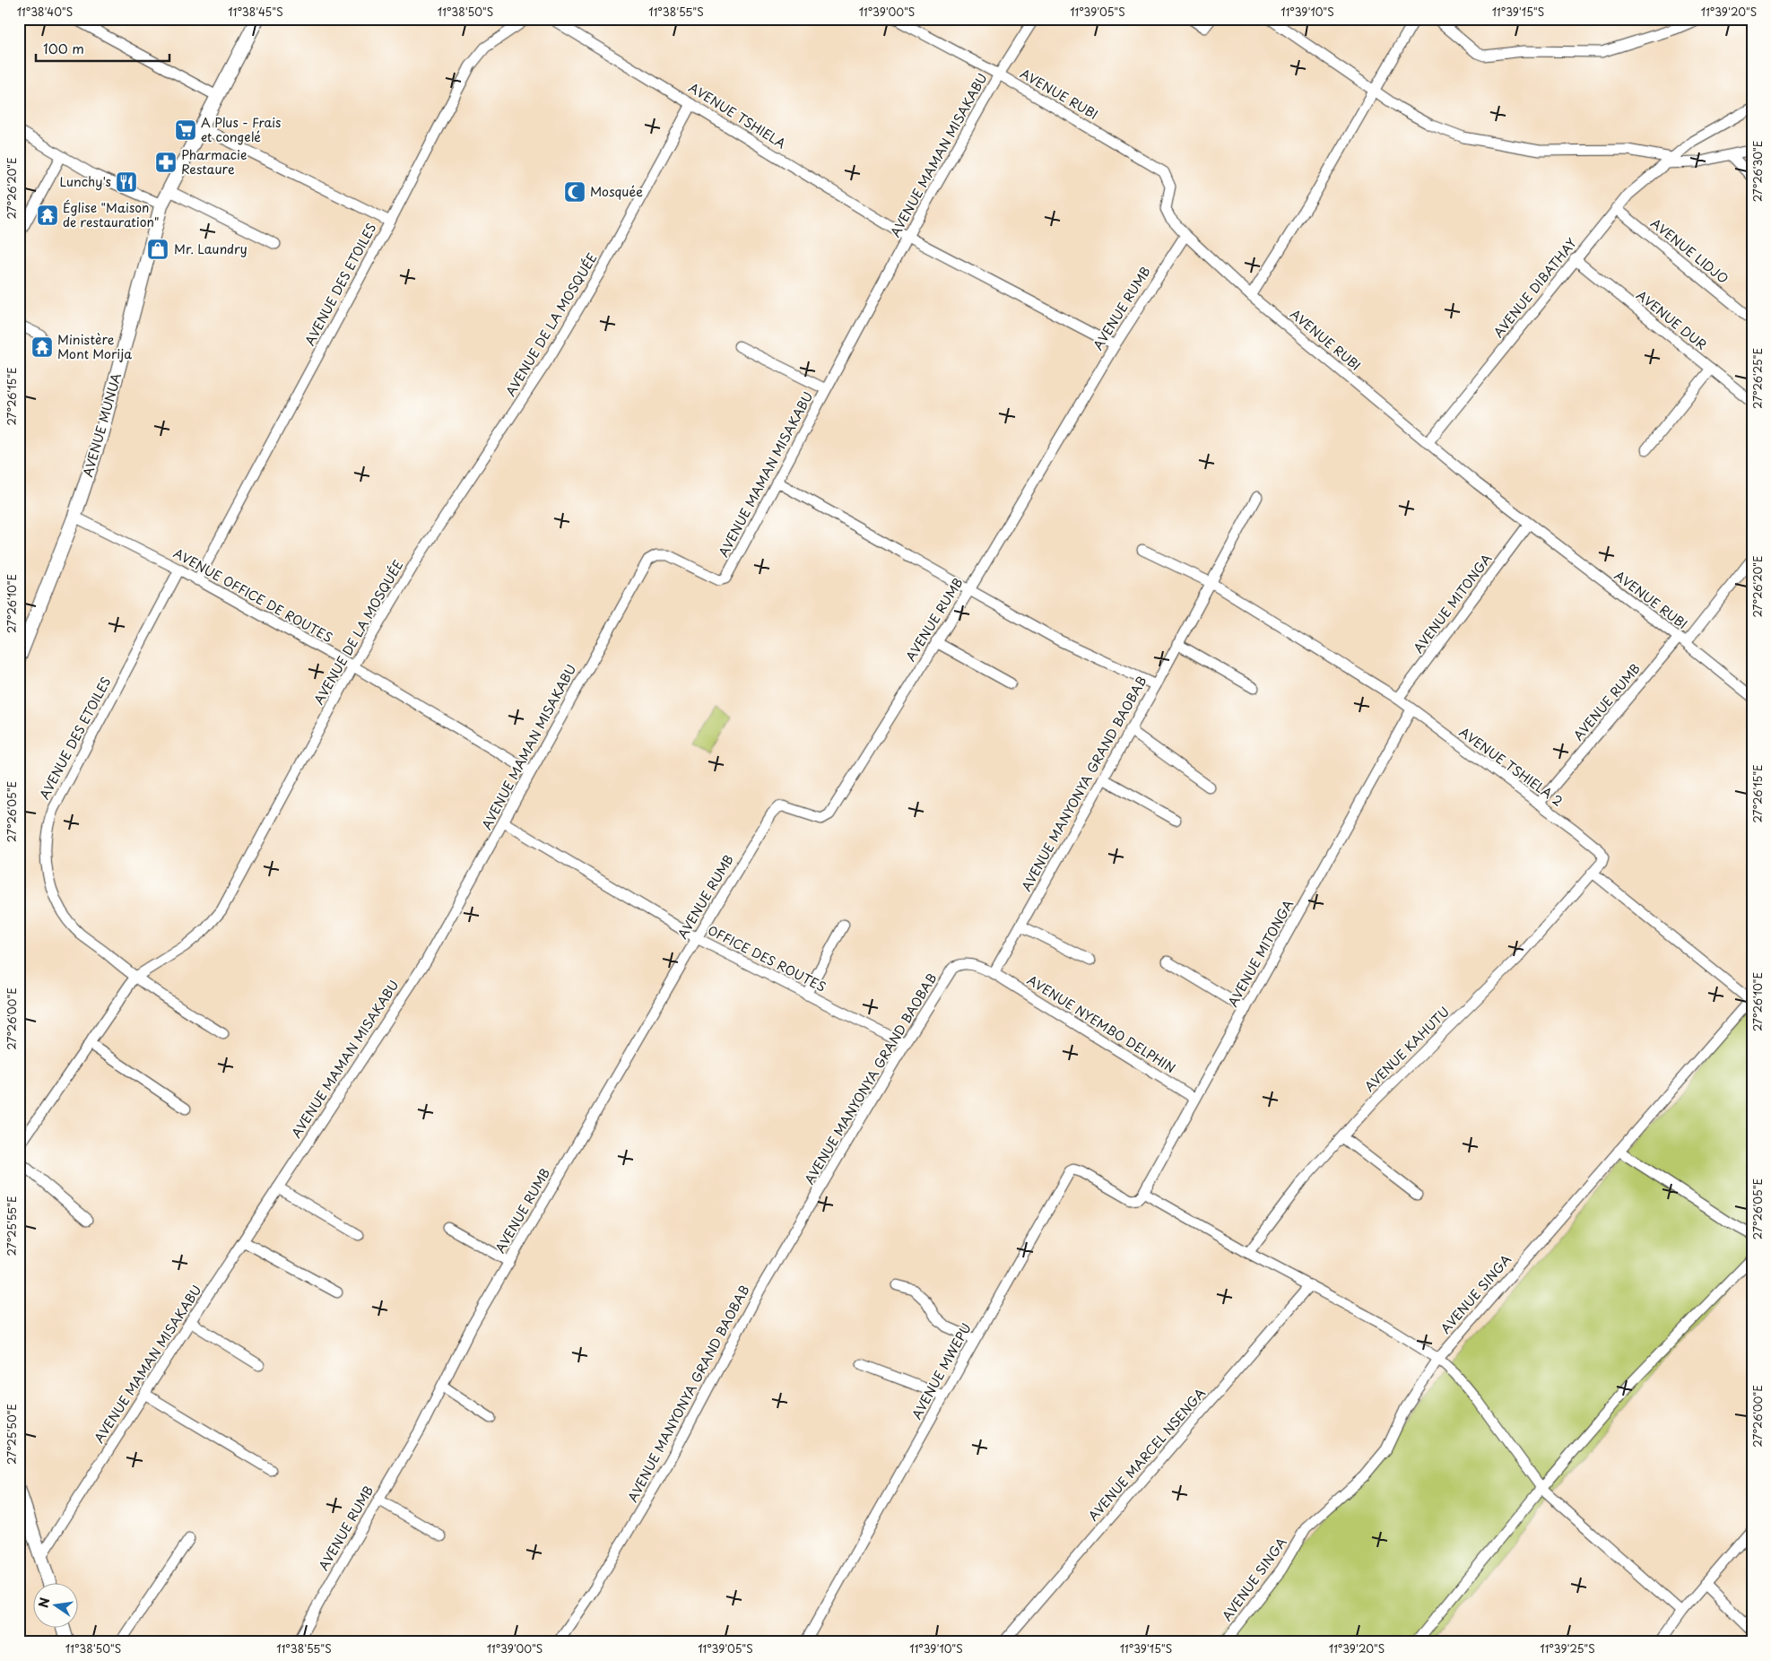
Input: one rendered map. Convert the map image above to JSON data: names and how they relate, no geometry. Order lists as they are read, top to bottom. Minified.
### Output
{"streets":{"main road":["AVENUE MUNUA"],"street":["AVENUE RUBI","AVENUE TSHIELA","AVENUE MAMAN MISAKABU","AVENUE LIDJO","AVENUE DES ETOILES","AVENUE DIBATHAY","AVENUE RUMB","AVENUE DUR","AVENUE DE LA MOSQUÉE","AVENUE OFFICE DE ROUTES","AVENUE MITONGA","AVENUE TSHIELA 2","AVENUE MANYONYA GRAND BAOBAB","OFFICE DES ROUTES","AVENUE NYEMBO DELPHIN","AVENUE KAHUTU","AVENUE SINGA","AVENUE MWEPU","AVENUE MARCEL NSENGA"]},"crossings":[["AVENUE RUBI","AVENUE MAMAN MISAKABU"],["AVENUE RUBI","AVENUE DIBATHAY"],["AVENUE RUBI","AVENUE RUMB"],["AVENUE RUBI","AVENUE MITONGA"],["AVENUE TSHIELA","AVENUE MAMAN MISAKABU"],["AVENUE TSHIELA","AVENUE RUMB"],["AVENUE TSHIELA","AVENUE DE LA MOSQUÉE"],["AVENUE MAMAN MISAKABU","AVENUE OFFICE DE ROUTES"],["AVENUE MAMAN MISAKABU","OFFICE DES ROUTES"],["AVENUE LIDJO","AVENUE DIBATHAY"],["AVENUE DES ETOILES","AVENUE DE LA MOSQUÉE"],["AVENUE DES ETOILES","AVENUE OFFICE DE ROUTES"],["AVENUE DIBATHAY","AVENUE DUR"],["AVENUE RUMB","AVENUE TSHIELA 2"],["AVENUE RUMB","OFFICE DES ROUTES"],["AVENUE DE LA MOSQUÉE","AVENUE OFFICE DE ROUTES"],["AVENUE MUNUA","AVENUE OFFICE DE ROUTES"],["AVENUE MITONGA","AVENUE TSHIELA 2"],["AVENUE MITONGA","AVENUE NYEMBO DELPHIN"],["AVENUE MITONGA","AVENUE MWEPU"],["AVENUE TSHIELA 2","AVENUE MANYONYA GRAND BAOBAB"],["AVENUE TSHIELA 2","AVENUE KAHUTU"],["AVENUE MANYONYA GRAND BAOBAB","OFFICE DES ROUTES"],["AVENUE MANYONYA GRAND BAOBAB","AVENUE NYEMBO DELPHIN"]],"places":{"supermarket":["A Plus - Frais et congelé"],"pharmacy":["Pharmacie Restaure"],"restaurant":["Lunchy's"],"mosque":["Mosquée"],"temple":["Église \"Maison de restauration\"","Ministère Mont Morija"],"shop":["Mr. Laundry"]},"scale_bar":"100 m","north":"left","coordinates":["11°38'40\"S","11°38'45\"S","11°38'50\"S","11°38'55\"S","11°39'00\"S","11°39'05\"S","11°39'10\"S","11°39'15\"S","11°39'20\"S","27°26'30\"E","27°26'20\"E","27°26'25\"E","27°26'15\"E","27°26'10\"E","27°26'05\"E","27°26'00\"E","27°25'55\"E","27°25'50\"E","11°39'25\"S"]}
